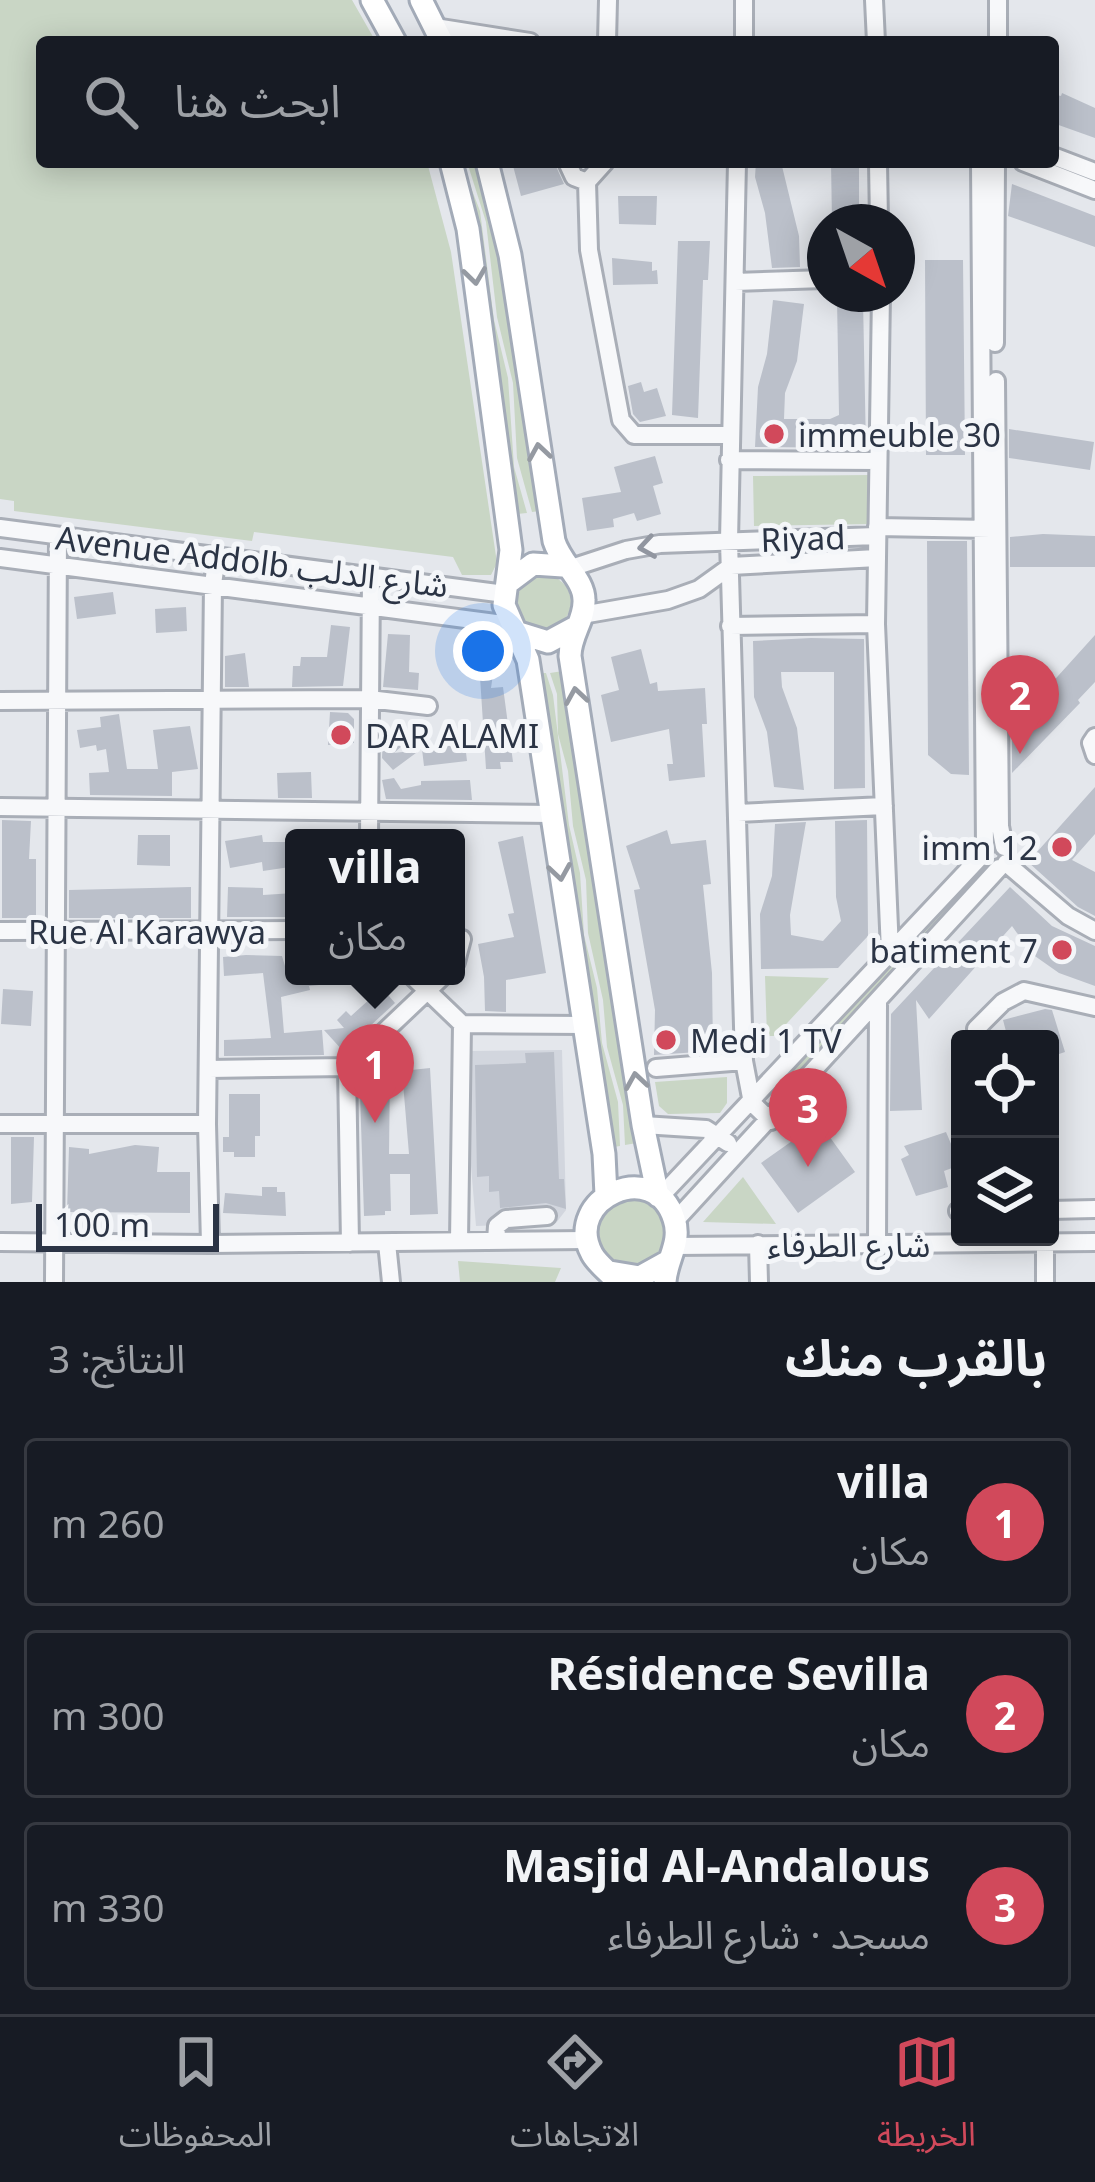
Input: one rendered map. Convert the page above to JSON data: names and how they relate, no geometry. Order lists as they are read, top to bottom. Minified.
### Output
{"streets":{"street":["Riyad","Avenue Addolb شارع الدلب","Rue Al Karawya","شارع الطرفاء"]},"places":["immeuble 30","DAR ALAMI","imm 12","batiment 7","Medi 1 TV"],"scale_bar":"100 m","north":"bottom right","page":{"search":"ابحث هنا","pins":["2","1","3"],"popup":["villa","مكان"],"scale":"100 m","heading":["بالقرب منك","النتائج: 3"],"list":[{"mark":"1","name":"villa","note":"مكان","value":"260 m"},{"mark":"2","name":"Résidence Sevilla","note":"مكان","value":"300 m"},{"mark":"3","name":"Masjid Al-Andalous","note":"مسجد · شارع الطرفاء","value":"330 m"}],"nav":["الخريطة","الاتجاهات","المحفوظات"]}}
